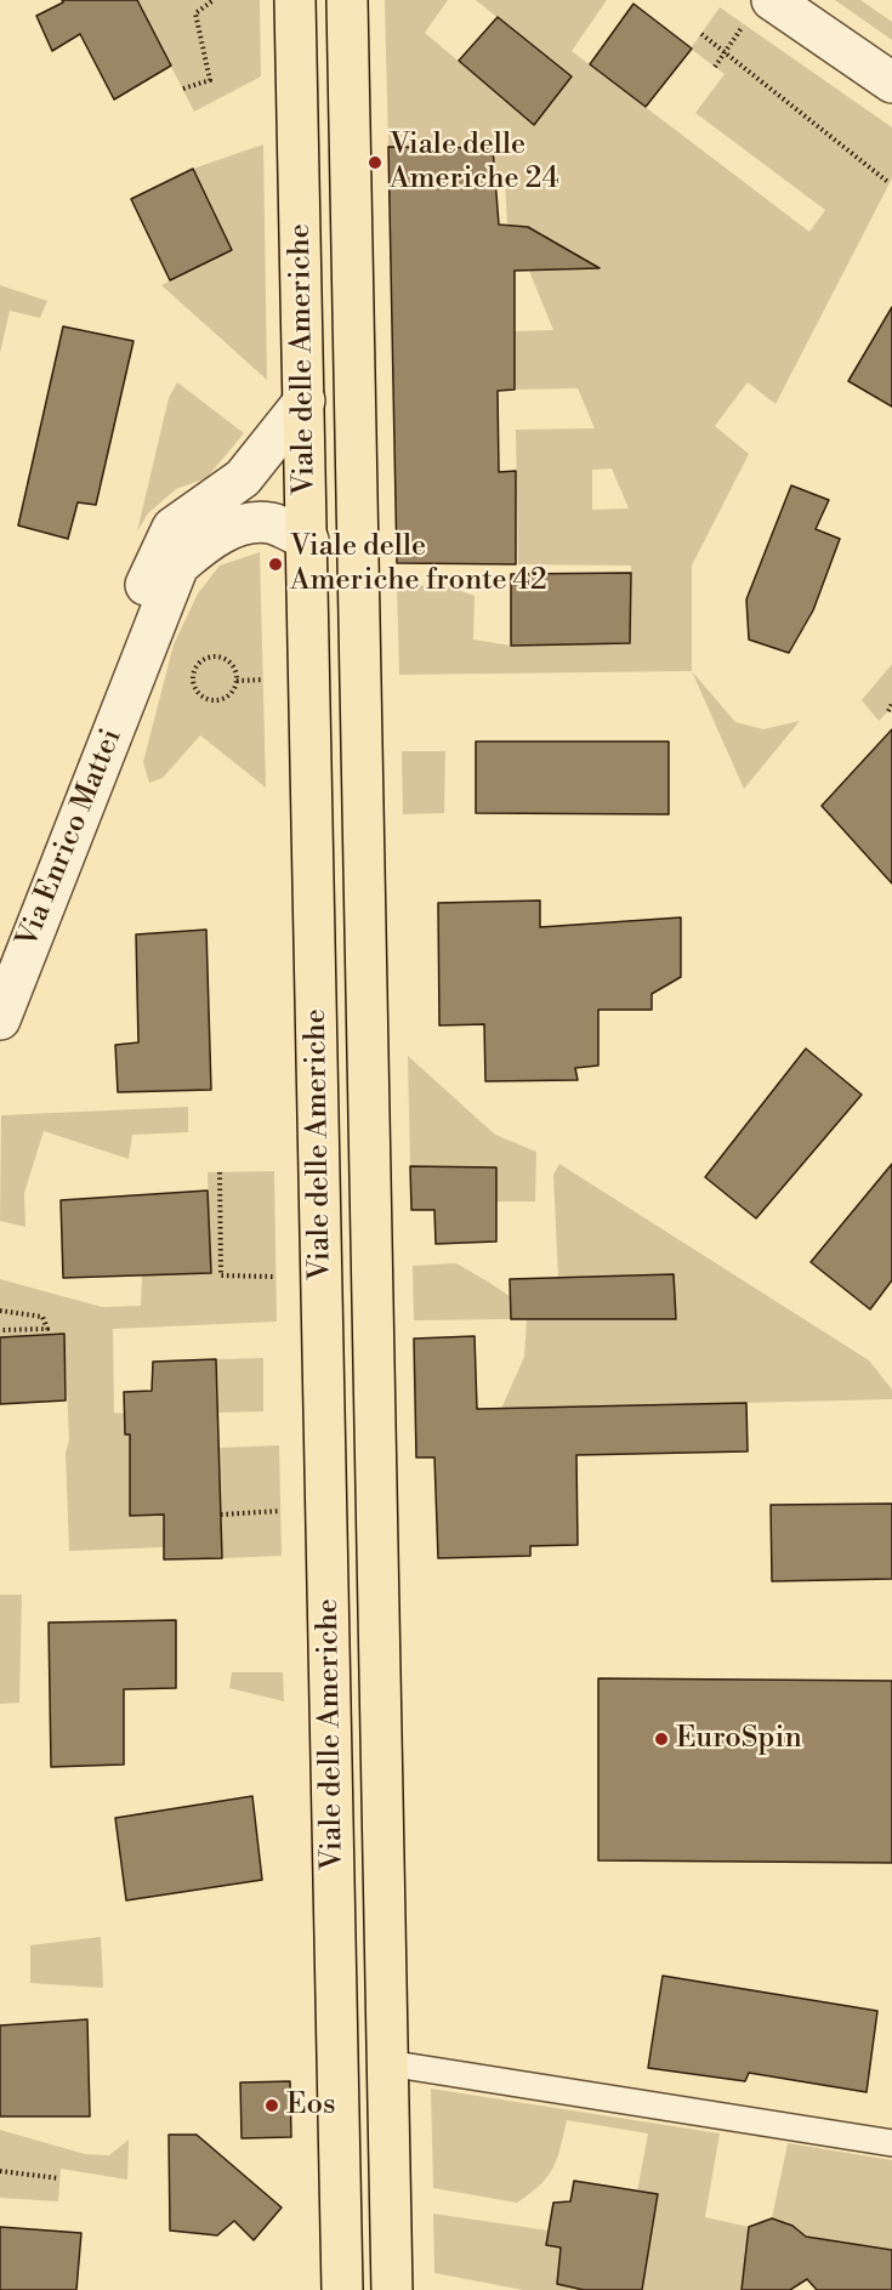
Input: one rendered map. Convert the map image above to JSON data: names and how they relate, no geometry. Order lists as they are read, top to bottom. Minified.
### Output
{"streets":{"main road":["Viale delle Americhe"],"street":["Via Enrico Mattei"]},"crossings":[["Viale delle Americhe","Via Enrico Mattei"]],"places":["Viale delle Americhe 24","Viale delle Americhe fronte 42","EuroSpin","Eos"]}
